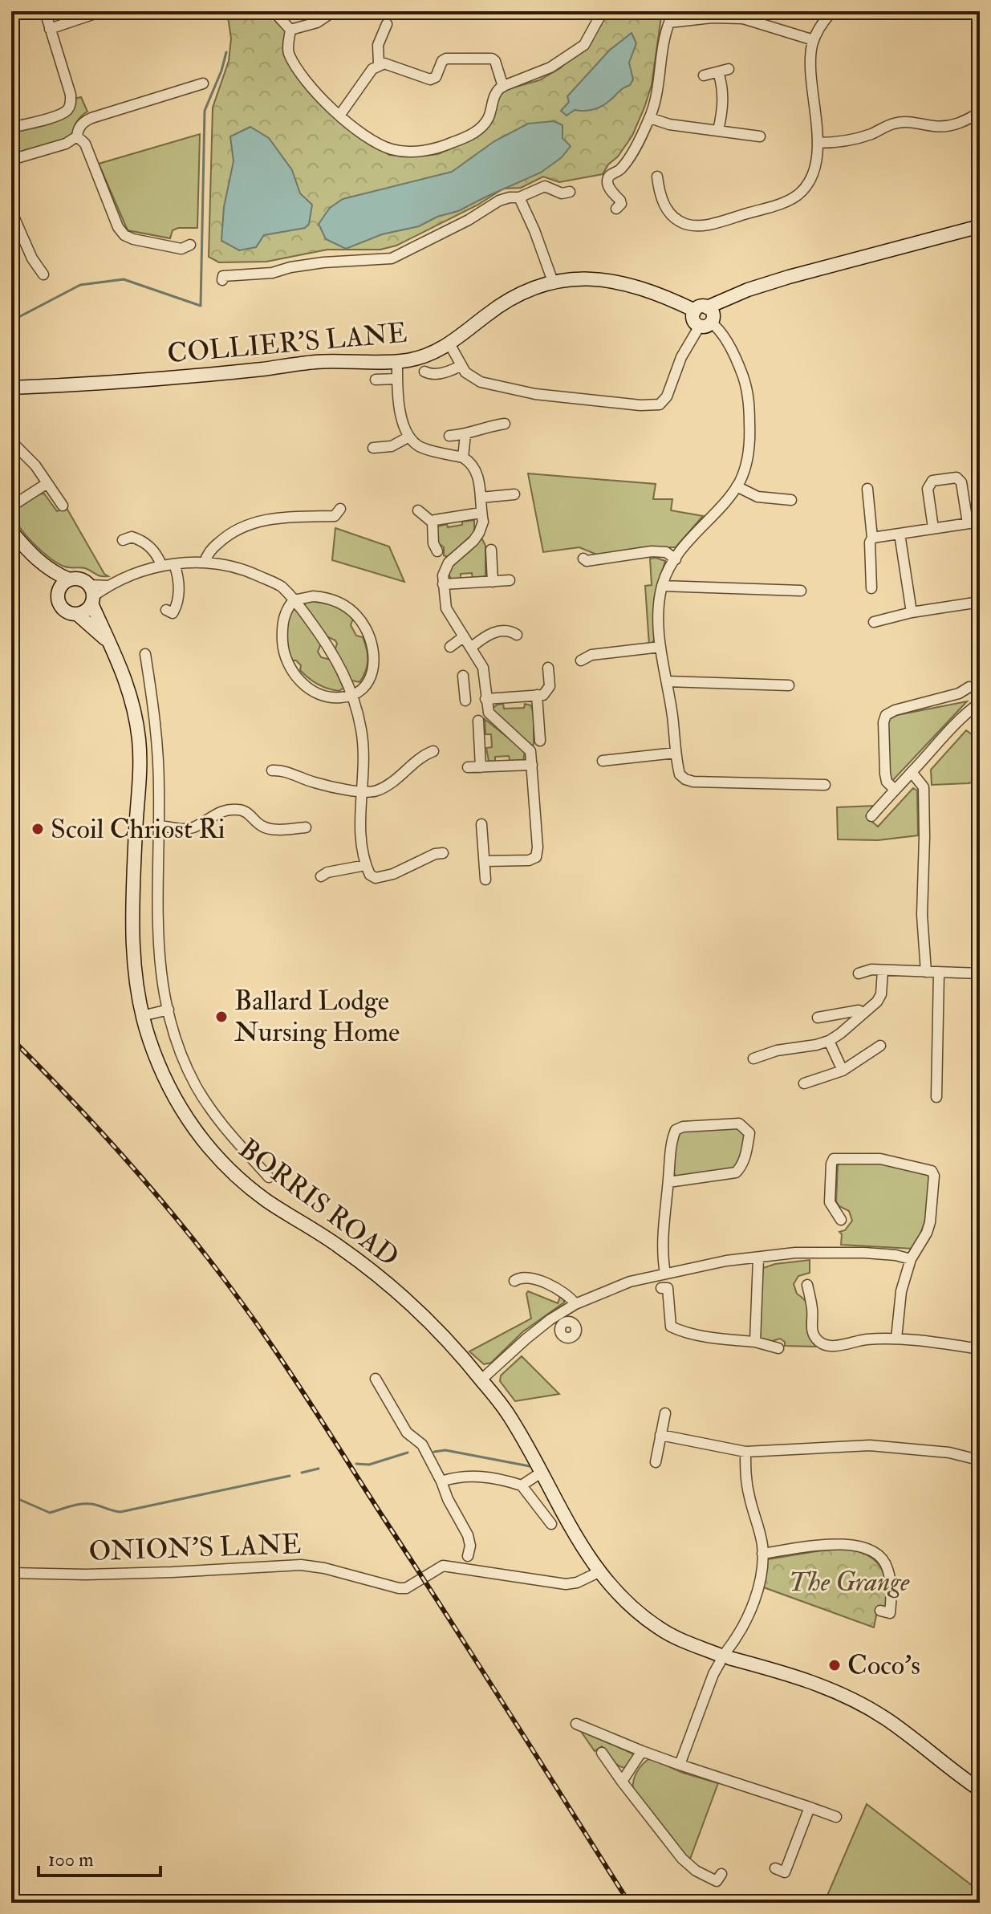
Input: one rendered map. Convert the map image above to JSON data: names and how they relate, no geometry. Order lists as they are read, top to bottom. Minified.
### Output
{"streets":{"street":["COLLIER'S LANE","BORRIS ROAD","ONION'S LANE"]},"crossings":[["BORRIS ROAD","ONION'S LANE"]],"parks":["The Grange"],"places":["Scoil Chriost Ri","Ballard Lodge Nursing Home","Coco's"],"scale_bar":"100 m"}
